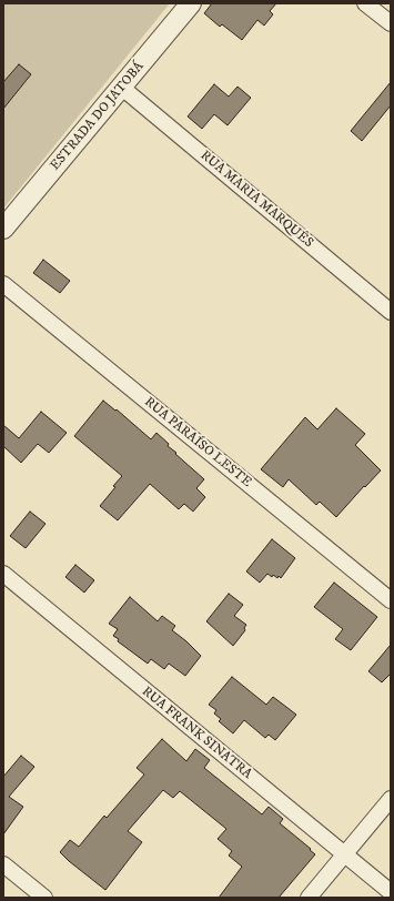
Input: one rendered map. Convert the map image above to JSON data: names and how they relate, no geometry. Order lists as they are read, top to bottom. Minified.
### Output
{"streets":{"street":["ESTRADA DO JATOBÁ","RUA MARIA MARQUÊS","RUA PARAÍSO LESTE","RUA FRANK SINATRA"]},"crossings":[["ESTRADA DO JATOBÁ","RUA MARIA MARQUÊS"]]}
